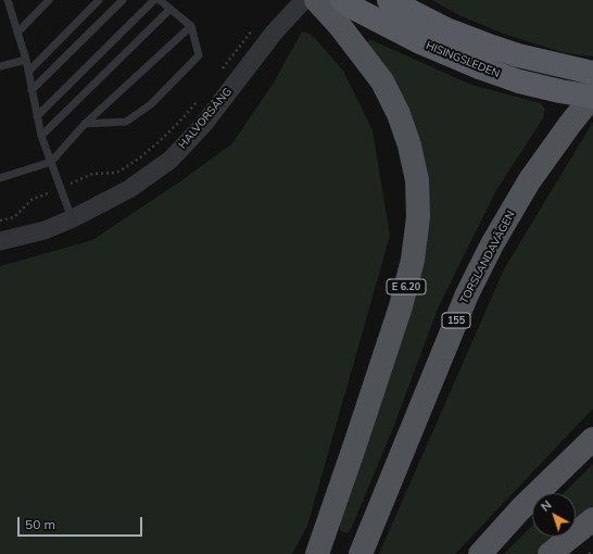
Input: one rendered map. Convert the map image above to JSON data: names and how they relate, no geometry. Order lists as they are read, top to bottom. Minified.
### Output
{"streets":{"highway":["HISINGSLEDEN"],"main road":["TORSLANDAVÄGEN","E 6.20","155"],"street":["HALVORSÄNG"]},"crossings":[["HISINGSLEDEN","TORSLANDAVÄGEN"],["HALVORSÄNG","E 6.20"]],"scale_bar":"50 m","north":"top left"}
